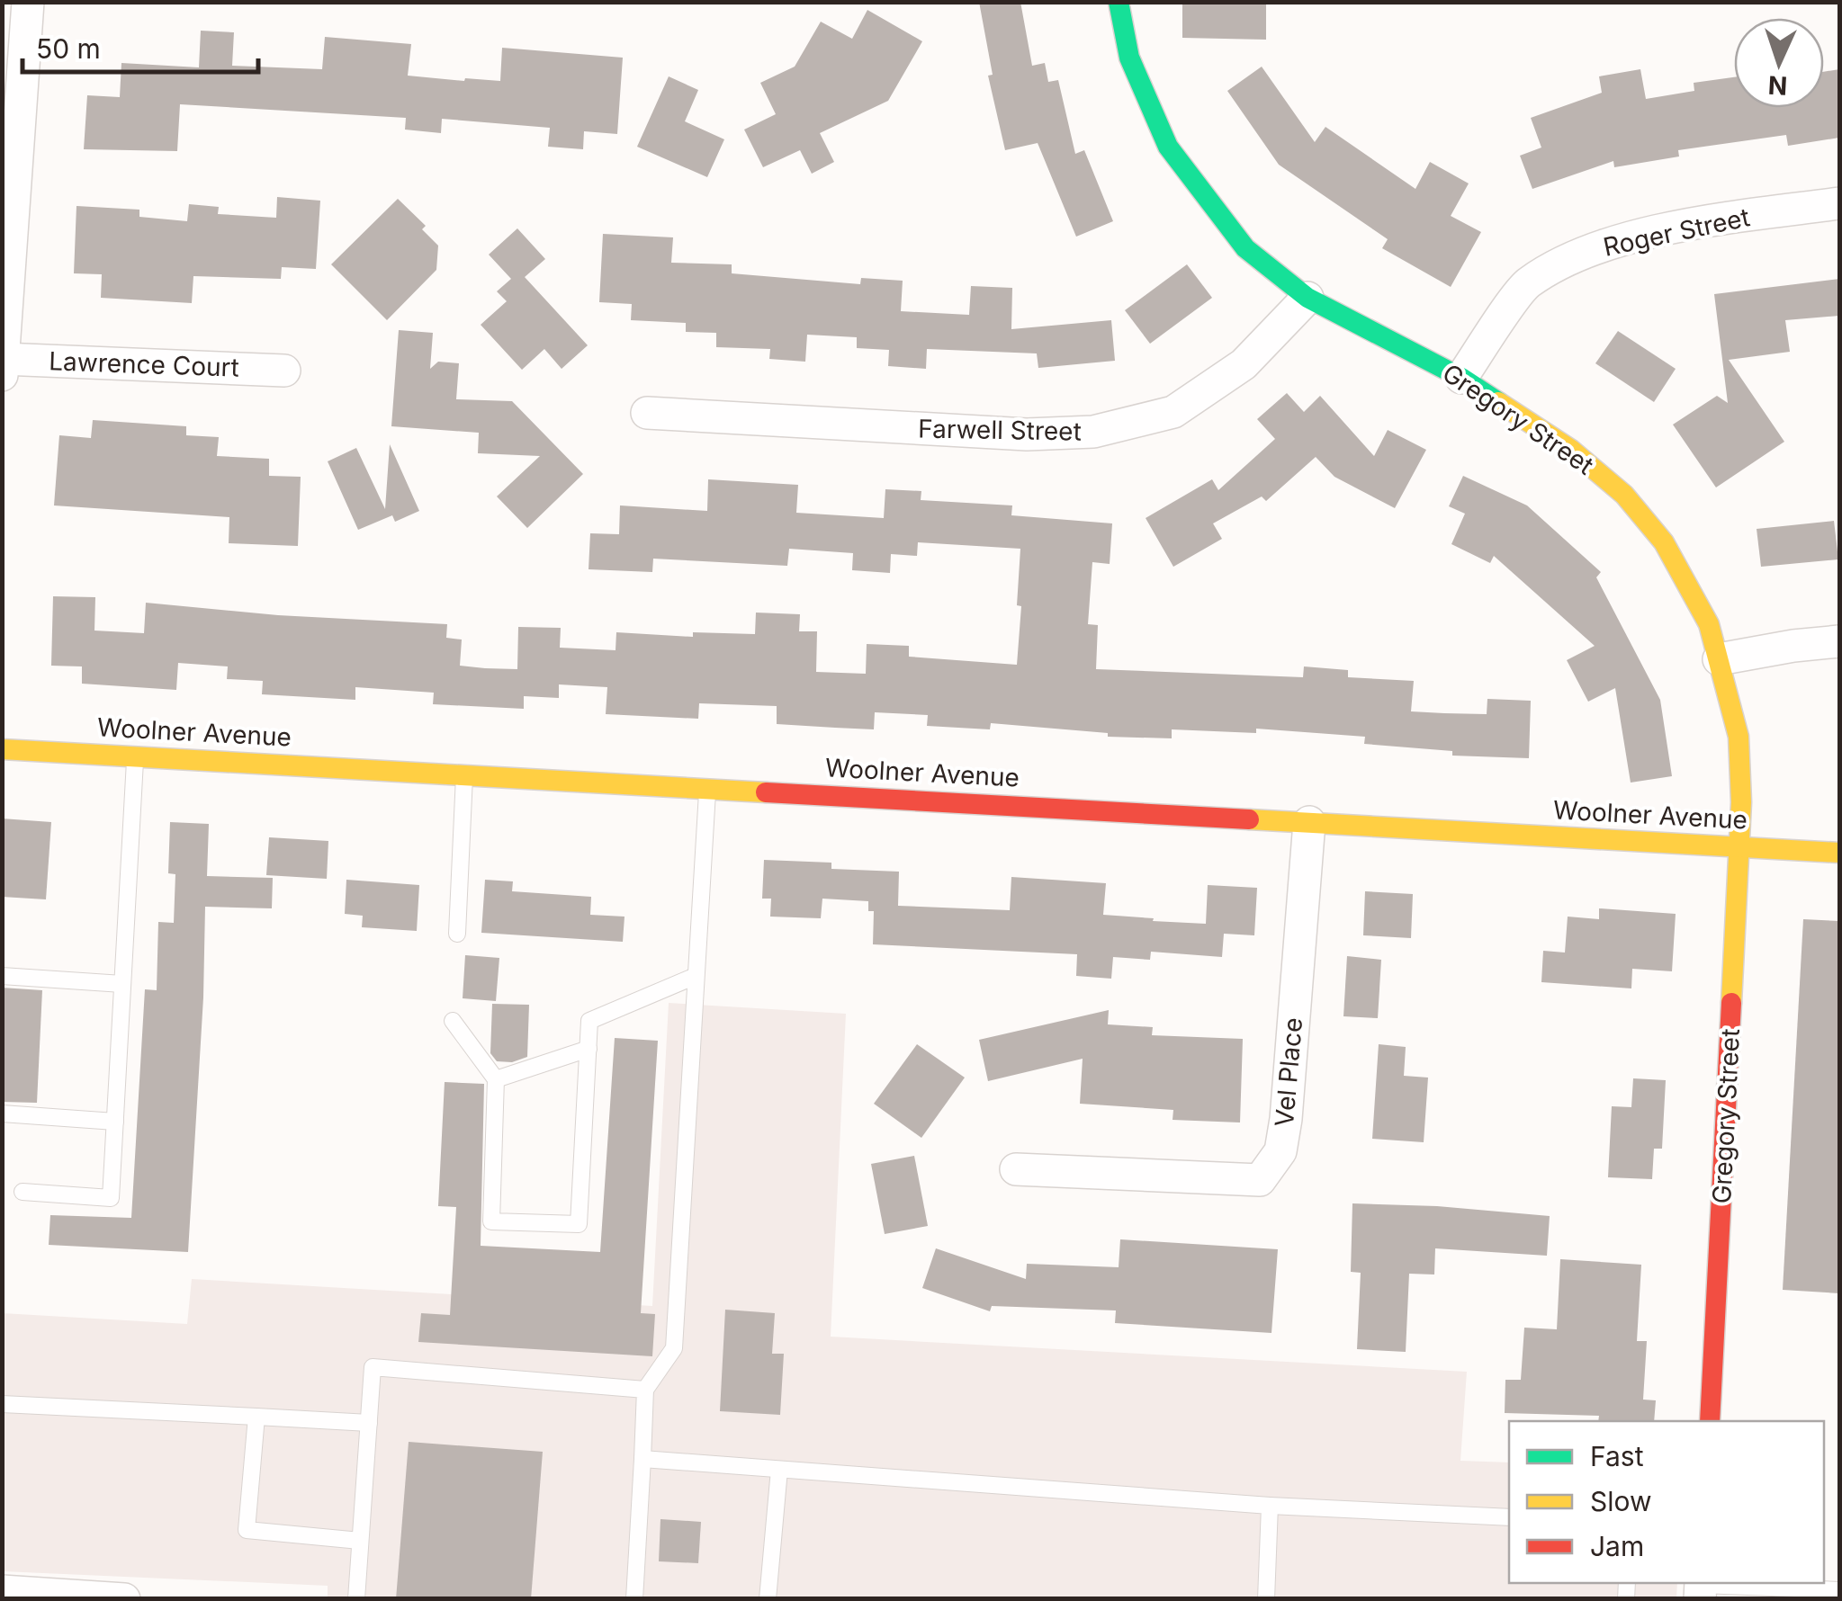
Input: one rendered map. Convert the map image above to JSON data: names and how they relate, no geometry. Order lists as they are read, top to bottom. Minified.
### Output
{"streets":{"street":["Roger Street","Lawrence Court","Gregory Street","Farwell Street","Woolner Avenue","Vel Place"]},"crossings":[["Roger Street","Gregory Street"],["Gregory Street","Farwell Street"],["Gregory Street","Woolner Avenue"],["Woolner Avenue","Vel Place"]],"legend":["Fast","Slow","Jam"],"scale_bar":"50 m","north":"bottom"}
